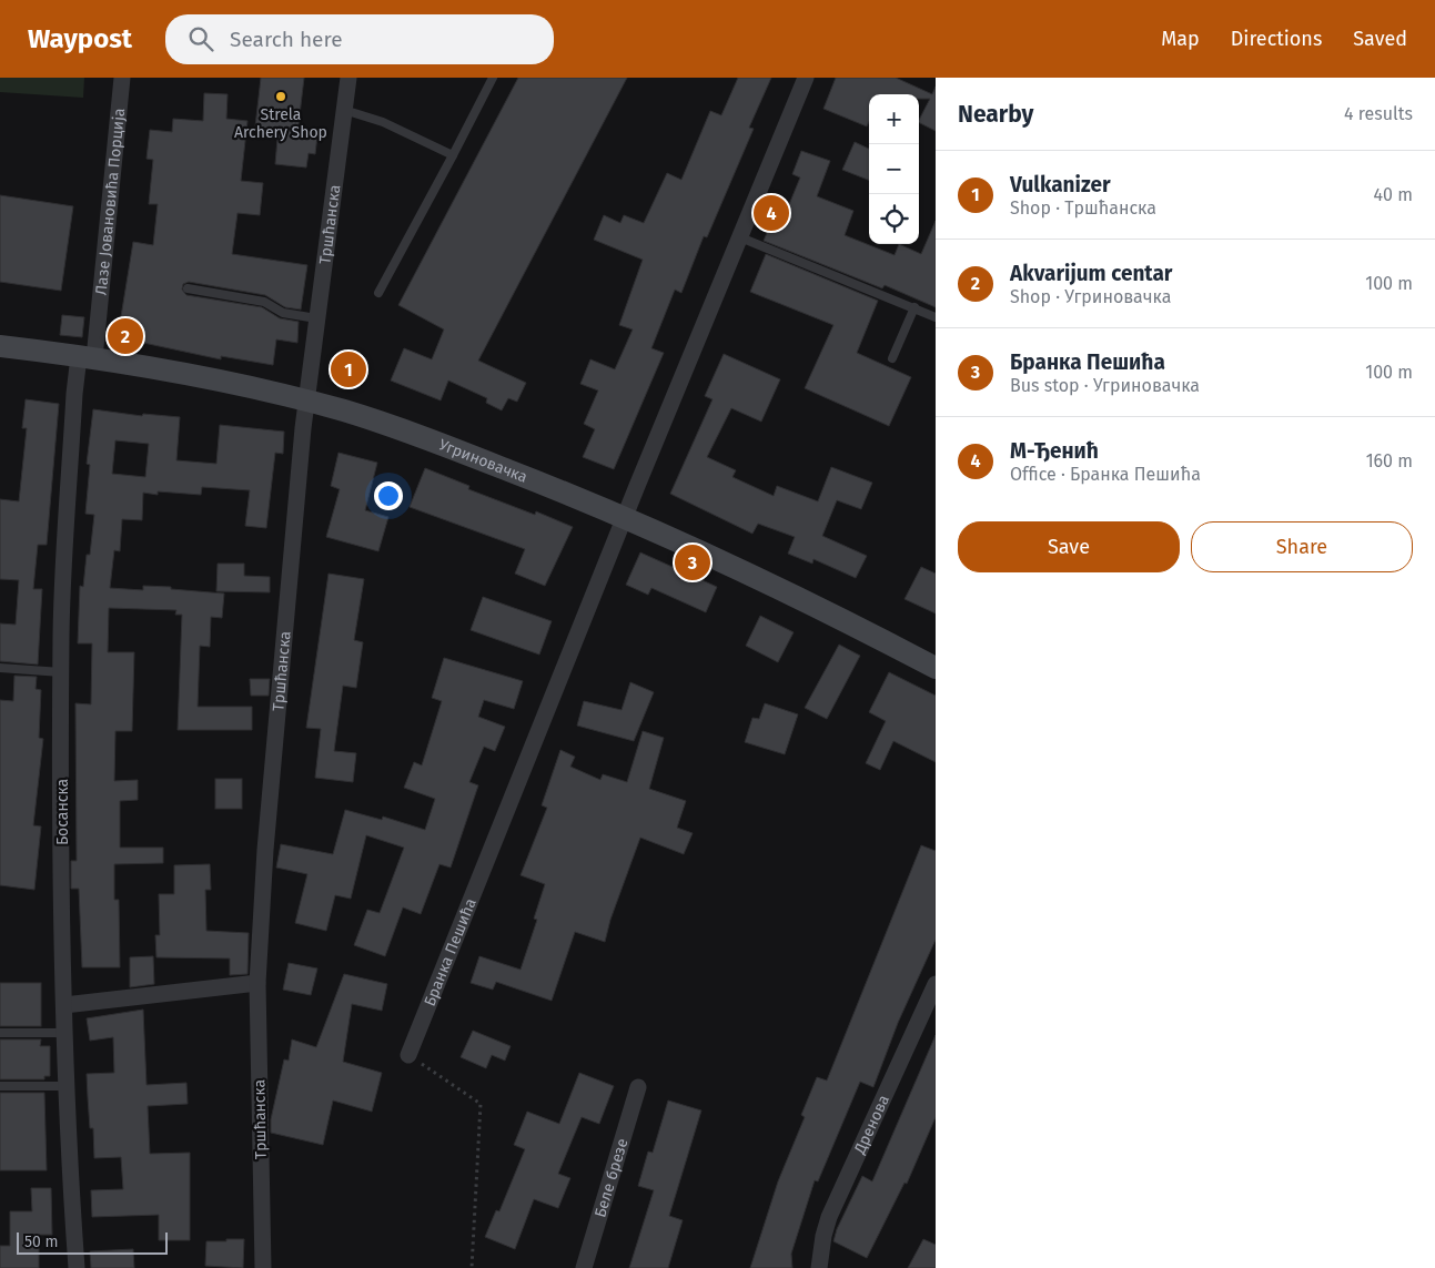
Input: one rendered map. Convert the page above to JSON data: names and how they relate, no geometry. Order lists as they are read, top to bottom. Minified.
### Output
{"streets":{"main road":["Угриновачка"],"street":["Лазе Јовановића Порција","Тршћанска","Босанска","Бранка Пешића","Дренова","Беле брезе"]},"crossings":[["Лазе Јовановића Порција","Угриновачка"],["Лазе Јовановића Порција","Босанска"],["Тршћанска","Угриновачка"],["Угриновачка","Босанска"],["Угриновачка","Бранка Пешића"]],"places":["Strela Archery Shop"],"scale_bar":"50 m","page":{"header":"Waypost","search":"Search here","nav":["Map","Directions","Saved"],"heading":["Nearby","4 results"],"map_buttons":["+","−"],"list":[{"mark":"1","name":"Vulkanizer","note":"Shop · Тршћанска","value":"40 m"},{"mark":"2","name":"Akvarijum centar","note":"Shop · Угриновачка","value":"100 m"},{"mark":"3","name":"Бранка Пешића","note":"Bus stop · Угриновачка","value":"100 m"},{"mark":"4","name":"М-Ђенић","note":"Office · Бранка Пешића","value":"160 m"}],"pins":["4","2","1","3"],"buttons":["Save","Share"],"scale":"50 m"}}
